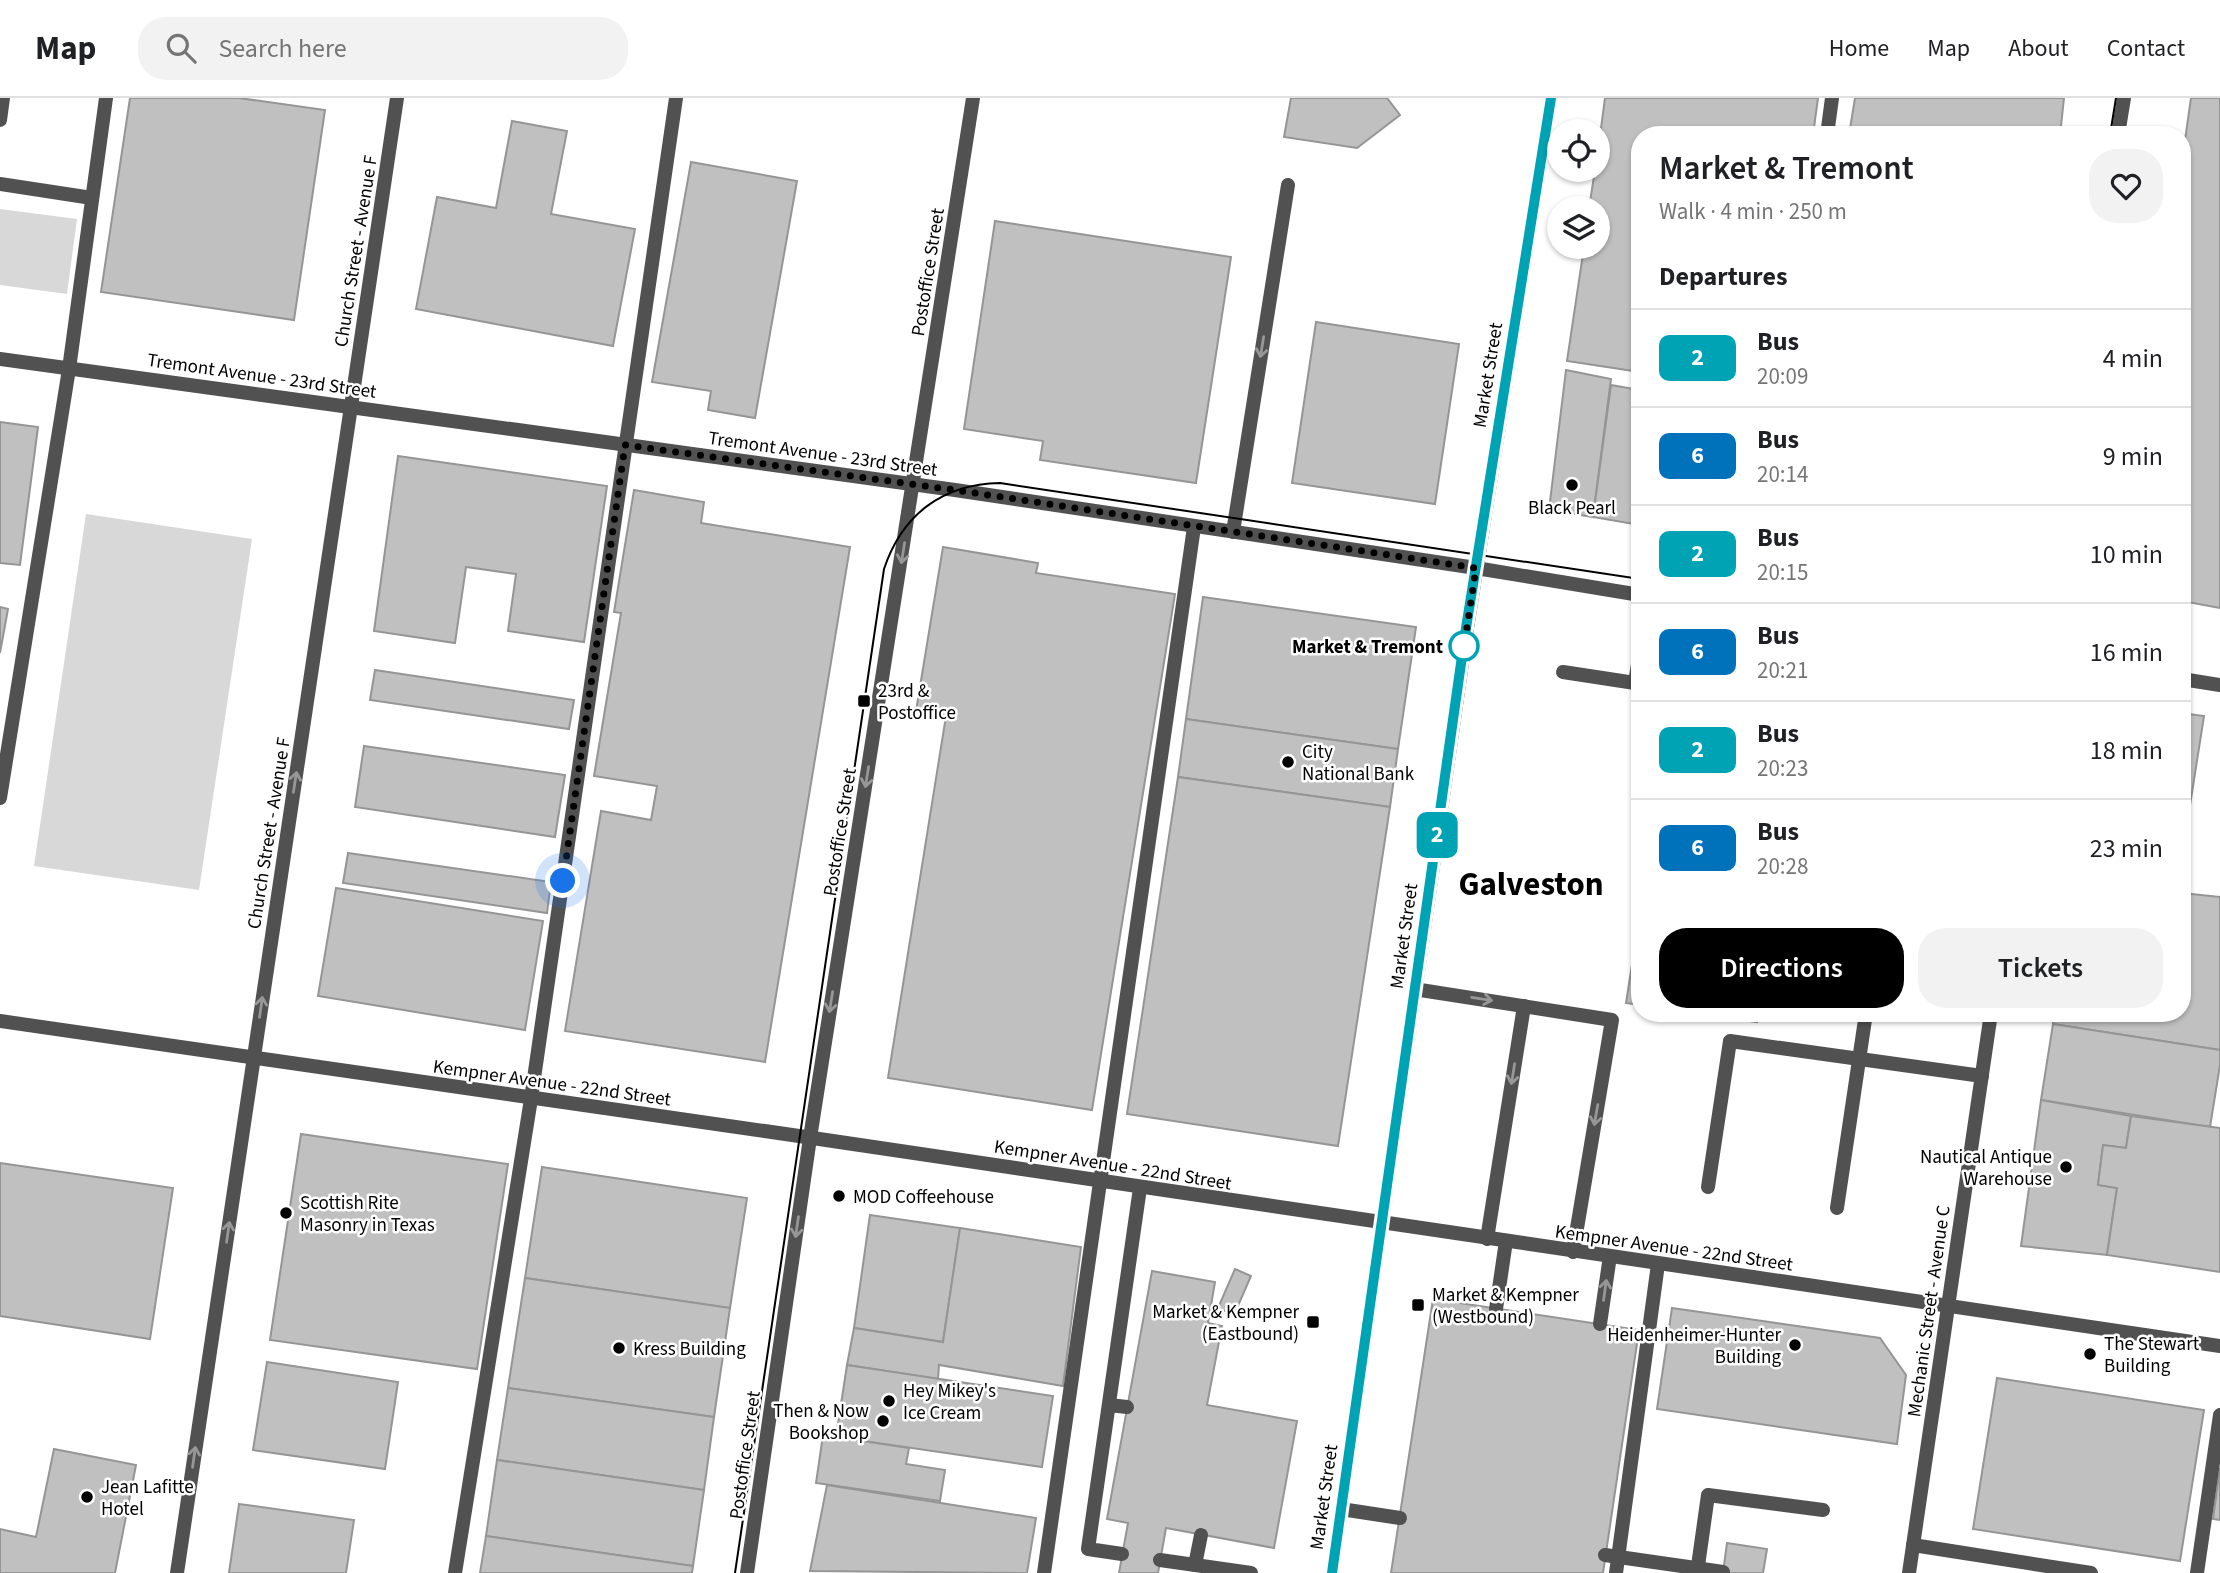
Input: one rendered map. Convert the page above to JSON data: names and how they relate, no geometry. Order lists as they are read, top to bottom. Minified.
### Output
{"streets":{"main road":["Market Street"],"street":["Church Street - Avenue F","Postoffice Street","Tremont Avenue - 23rd Street","Kempner Avenue - 22nd Street","Mechanic Street - Avenue C"]},"crossings":[["Church Street - Avenue F","Tremont Avenue - 23rd Street"],["Church Street - Avenue F","Kempner Avenue - 22nd Street"],["Postoffice Street","Tremont Avenue - 23rd Street"],["Postoffice Street","Kempner Avenue - 22nd Street"],["Tremont Avenue - 23rd Street","Market Street"],["Market Street","Kempner Avenue - 22nd Street"],["Kempner Avenue - 22nd Street","Mechanic Street - Avenue C"]],"one_way":["Church Street - Avenue F","Postoffice Street"],"districts":["Galveston"],"places":{"other":["Black Pearl","Market & Tremont","City National Bank","Nautical Antique Warehouse","MOD Coffeehouse","Scottish Rite Masonry in Texas","Heidenheimer-Hunter Building","Kress Building","The Stewart Building","Hey Mikey's Ice Cream","Then & Now Bookshop","Jean Lafitte Hotel"],"transit":["23rd & Postoffice","Market & Kempner (Westbound)","Market & Kempner (Eastbound)"]},"lines":["bus line 2"],"page":{"header":"Map","search":"Search here","nav":["Home","Map","About","Contact"],"on_map":"2","heading":[["Market & Tremont","Walk · 4 min · 250 m"],"Departures"],"list":[{"mark":"2","name":"Bus","note":"20:09","value":"4 min"},{"mark":"6","name":"Bus","note":"20:14","value":"9 min"},{"mark":"2","name":"Bus","note":"20:15","value":"10 min"},{"mark":"6","name":"Bus","note":"20:21","value":"16 min"},{"mark":"2","name":"Bus","note":"20:23","value":"18 min"},{"mark":"6","name":"Bus","note":"20:28","value":"23 min"}],"buttons":["Directions","Tickets"]}}
